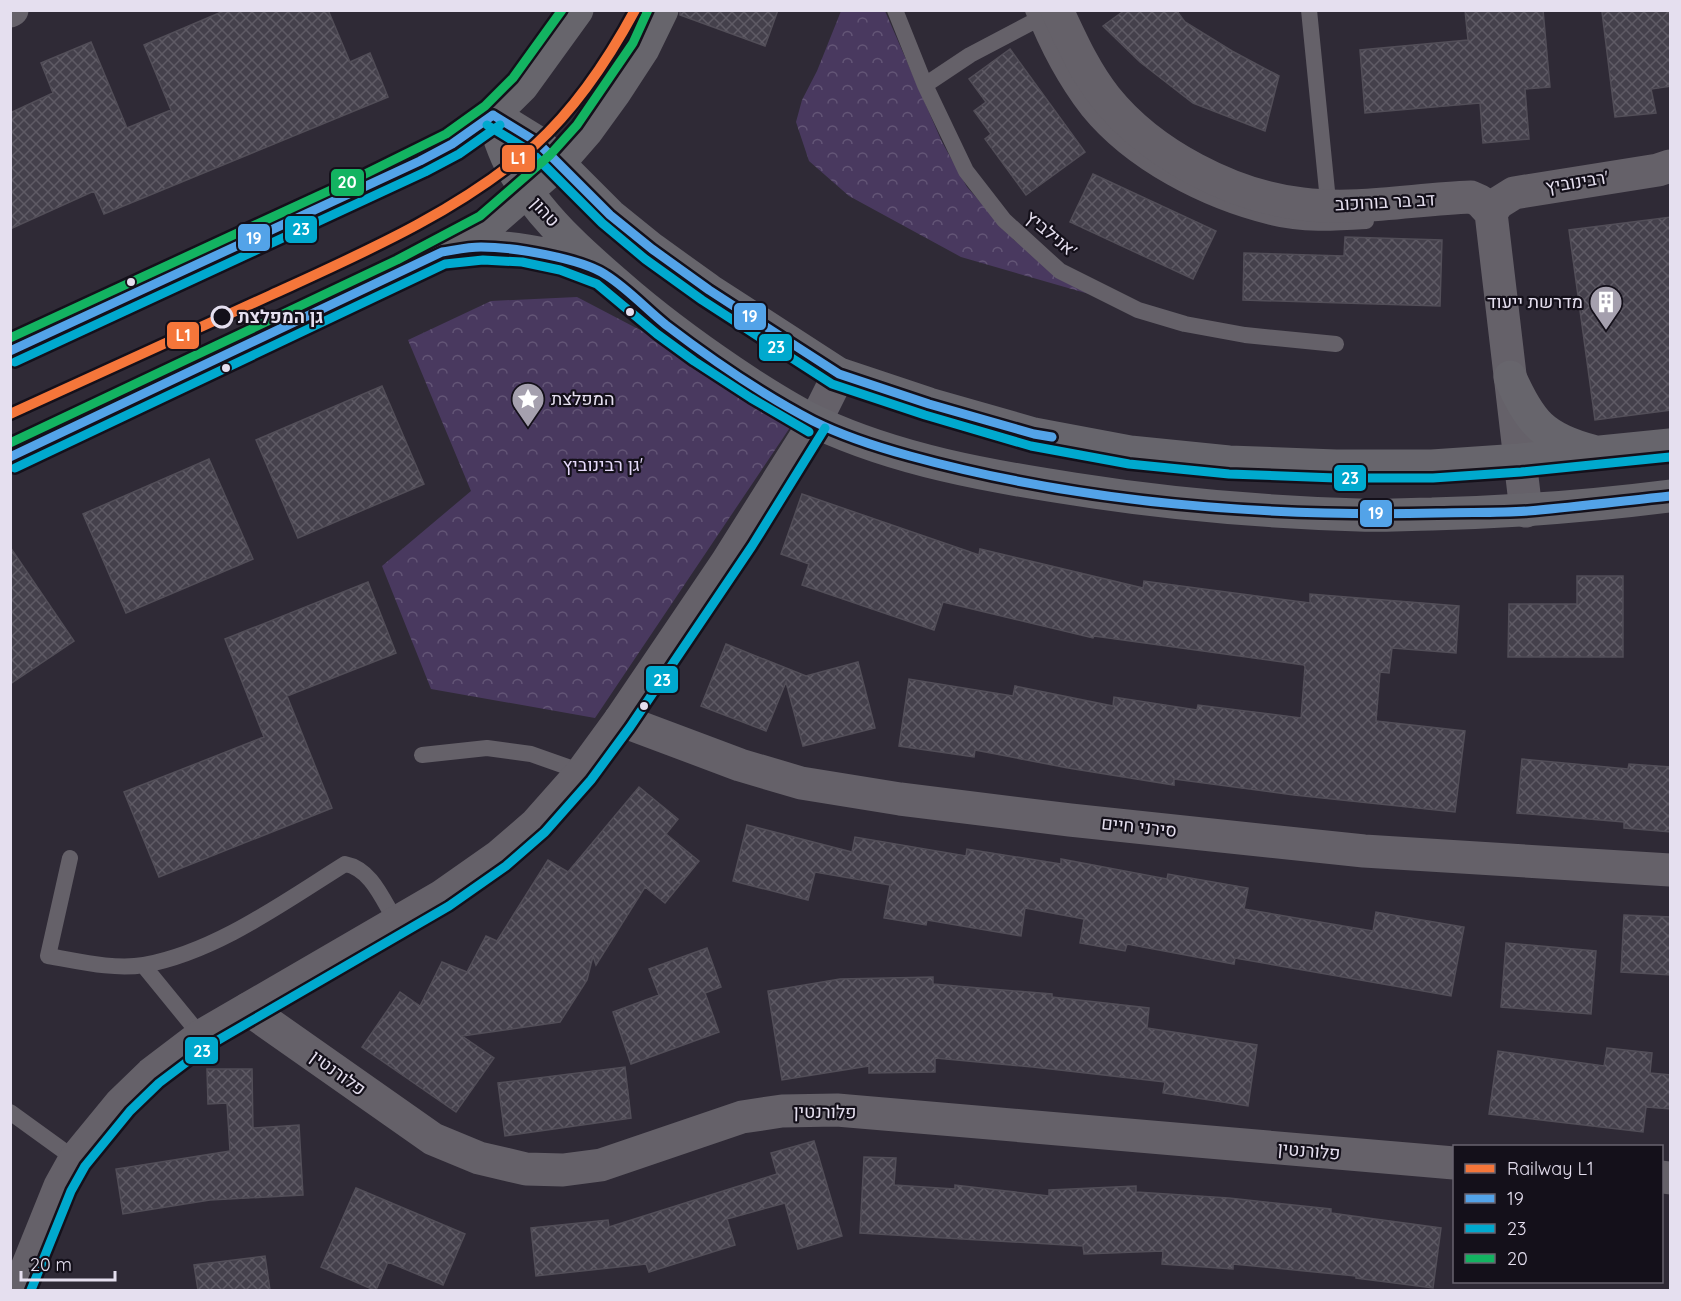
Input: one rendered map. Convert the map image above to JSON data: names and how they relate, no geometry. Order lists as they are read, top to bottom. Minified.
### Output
{"streets":{"main road":["טהון"],"street":["רבינוביץ'","דב בר בורוכוב","סירני חיים","פלורנטין"],"lane":["אנילביץ'"]},"crossings":[["רבינוביץ'","דב בר בורוכוב"]],"parks":["גן רבינוביץ'"],"places":{"other":["גן המפלצת"],"building":["מדרשת ייעוד"],"place":["המפלצת"]},"lines":["rail line L1","transit line 20","transit line 19","transit line 23"],"legend":["Railway L1","19","23","20"],"scale_bar":"20 m"}
